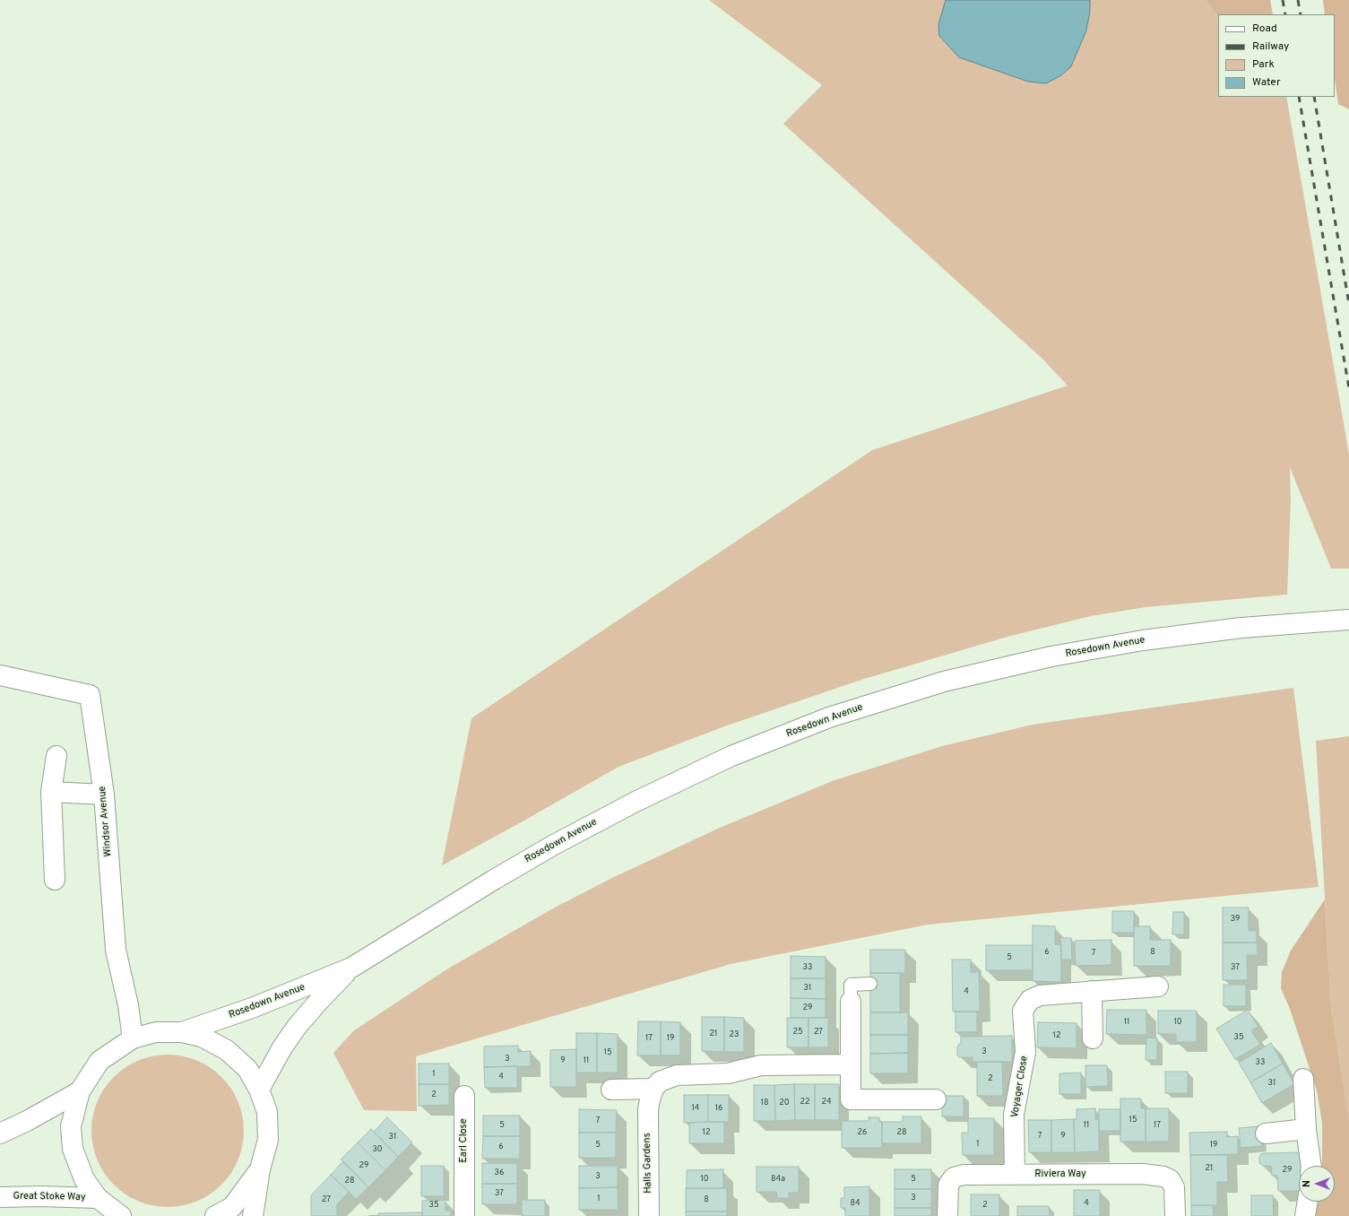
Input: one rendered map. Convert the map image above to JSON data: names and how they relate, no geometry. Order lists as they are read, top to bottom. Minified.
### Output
{"streets":{"street":["Rosedown Avenue","Windsor Avenue","Voyager Close","Earl Close","Halls Gardens","Riviera Way","Great Stoke Way"]},"crossings":[["Voyager Close","Riviera Way"]],"house_numbers":["39","6","8","7","5","33","37","31","4","29","11","10","25","27","21","23","12","35","17","19","3","15","3","9","11","33","1","4","2","31","2","22","24","18","20","14","16","15","7","5","11","17","12","26","28","7","9","31","1","5","19","6","30","29","21","29","36","3","10","84a","5","28","37","3","1","27","8","84","4","35","2"],"legend":["Road","Railway","Park","Water"],"north":"left"}
